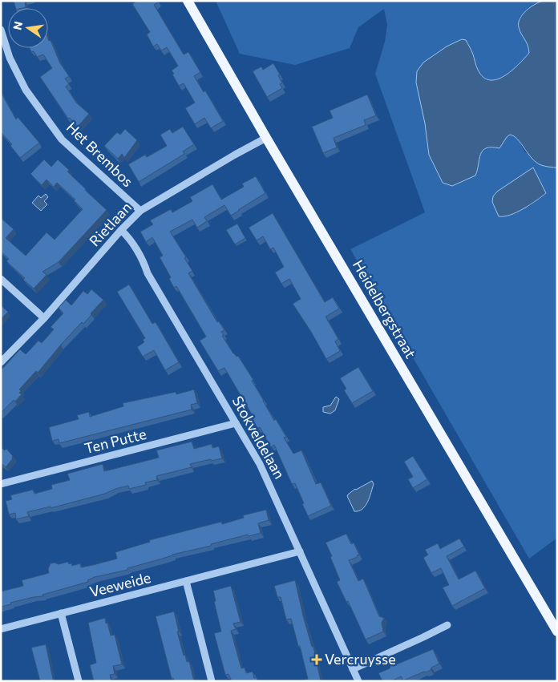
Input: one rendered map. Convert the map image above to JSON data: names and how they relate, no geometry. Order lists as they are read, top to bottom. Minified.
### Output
{"streets":{"main road":["Heidelbergstraat"],"street":["Het Brembos","Rietlaan","Stokveldelaan","Ten Putte","Veeweide"]},"crossings":[["Het Brembos","Rietlaan"],["Rietlaan","Heidelbergstraat"],["Rietlaan","Stokveldelaan"],["Stokveldelaan","Ten Putte"],["Stokveldelaan","Veeweide"]],"places":{"health":["Vercruysse"]},"north":"left"}
